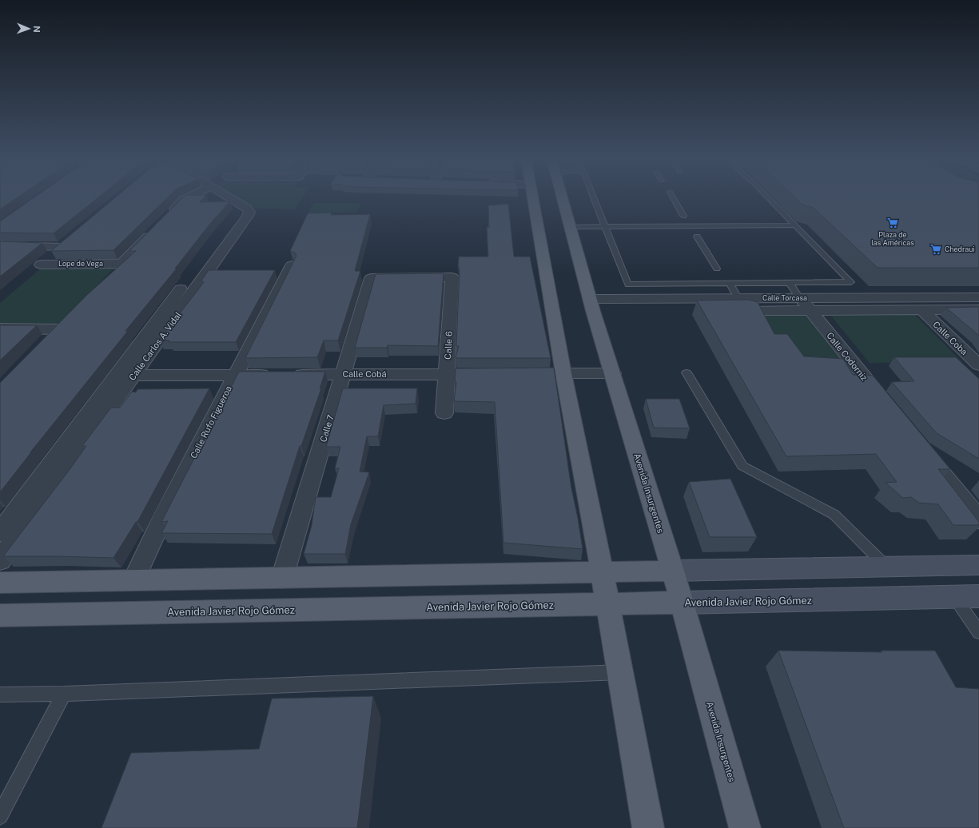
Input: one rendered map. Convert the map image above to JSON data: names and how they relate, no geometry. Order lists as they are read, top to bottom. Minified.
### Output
{"streets":{"main road":["Avenida Insurgentes","Avenida Javier Rojo Gómez"],"street":["Lope de Vega","Calle Torcasa","Calle Coba","Calle 6","Calle Carlos A. Vidal","Calle Codorniz","Calle Cobá","Calle Rufo Figueroa","Calle 7"]},"crossings":[["Calle Torcasa","Calle Coba"],["Calle Torcasa","Calle Codorniz"],["Calle Torcasa","Avenida Insurgentes"],["Calle 6","Calle Cobá"],["Calle 6","Calle 7"],["Calle Carlos A. Vidal","Calle Cobá"],["Calle Cobá","Calle Rufo Figueroa"],["Calle Cobá","Calle 7"],["Avenida Insurgentes","Avenida Javier Rojo Gómez"]],"places":{"supermarket":["Plaza de las Américas","Chedraui"]},"north":"right"}
